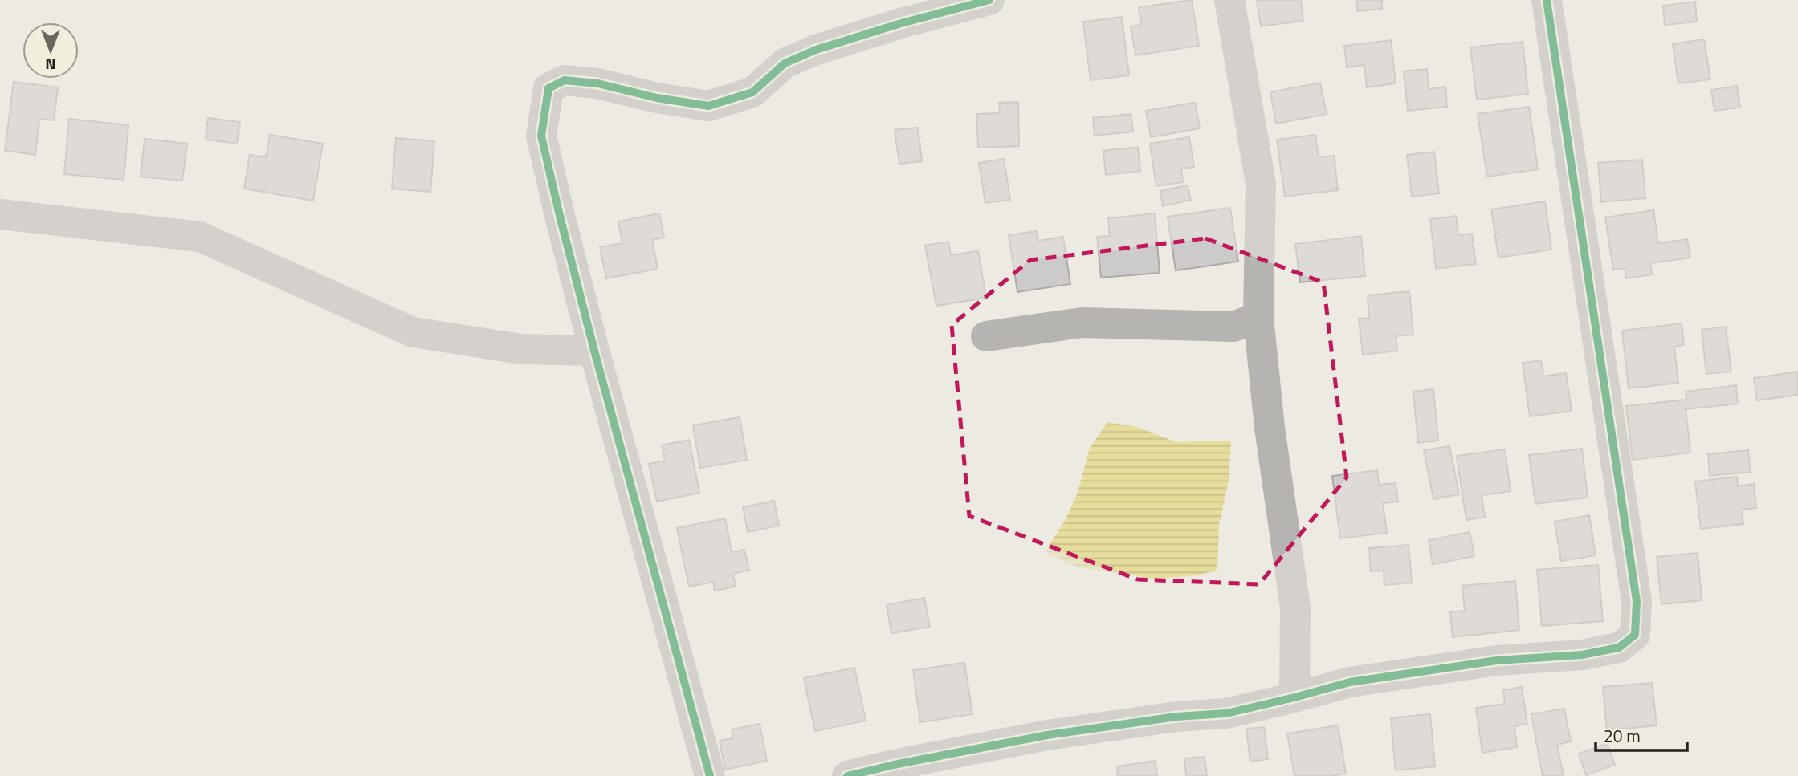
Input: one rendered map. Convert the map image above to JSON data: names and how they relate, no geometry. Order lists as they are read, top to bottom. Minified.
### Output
{"scale_bar":"20 m","north":"bottom"}
